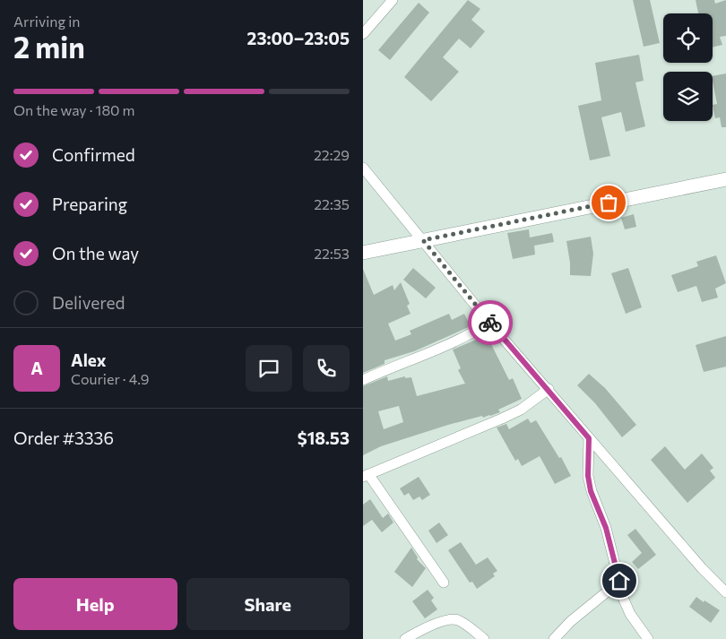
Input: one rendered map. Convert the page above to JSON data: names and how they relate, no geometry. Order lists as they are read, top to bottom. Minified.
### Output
{"page":{"heading":["2 min","Arriving in","23:00–23:05"],"panel":["Alex","Courier · 4.9","Order #3336","$18.53"],"bar":"On the way · 180 m","list":[["Confirmed","22:29"],["Preparing","22:35"],["On the way","22:53"],"Delivered"],"round":"A","buttons":["Help","Share"]}}
